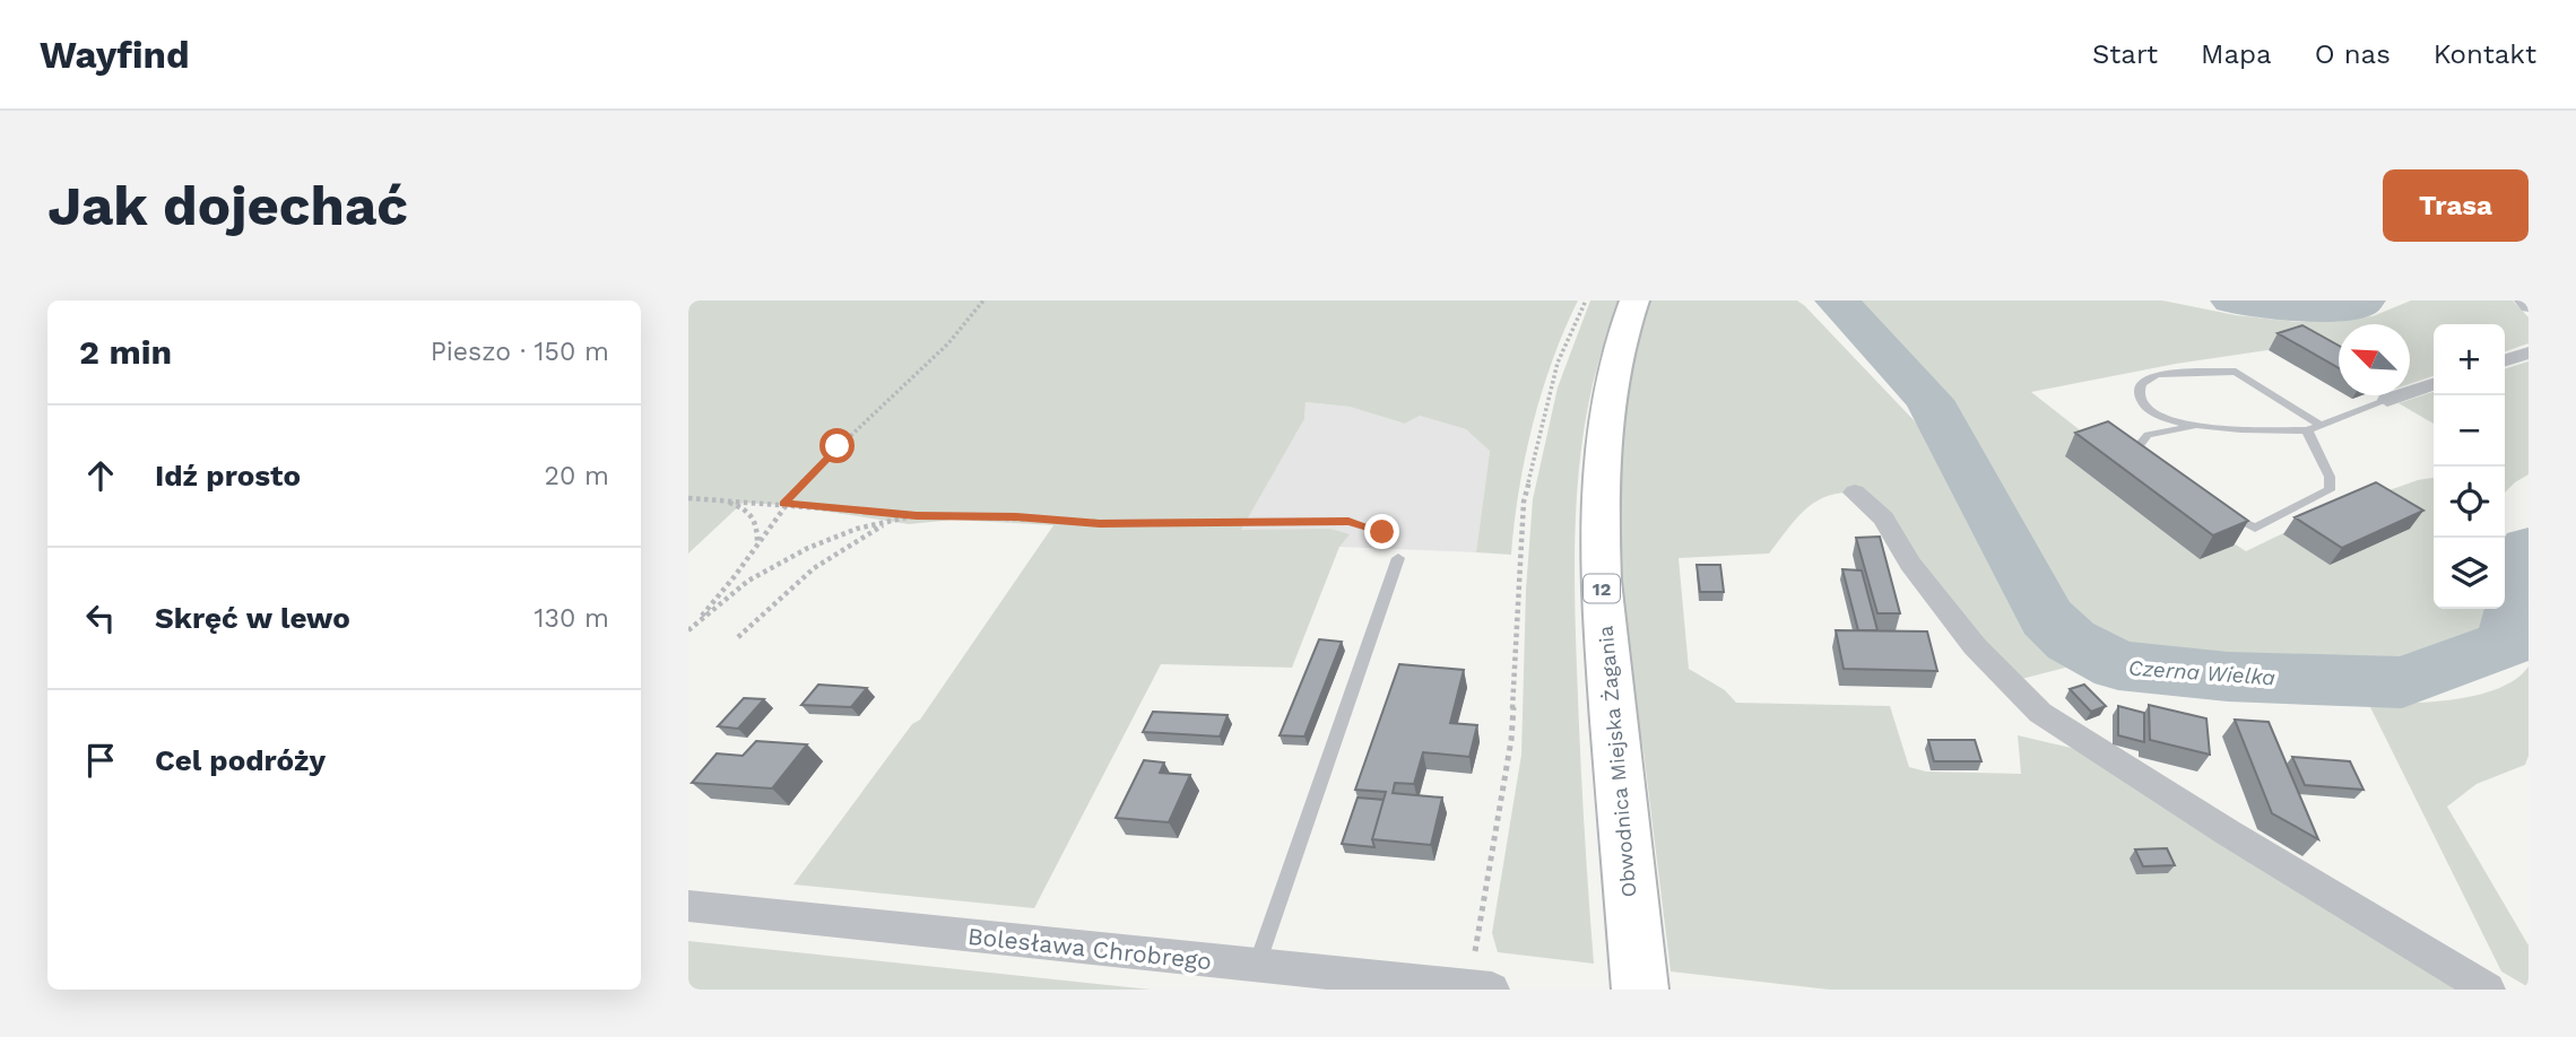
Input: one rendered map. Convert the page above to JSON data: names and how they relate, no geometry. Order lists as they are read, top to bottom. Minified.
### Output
{"streets":{"main road":["12","Obwodnica Miejska Żagania"],"street":["Bolesława Chrobrego"]},"water":["Czerna Wielka"],"north":"top left","page":{"header":"Wayfind","nav":["Start","Mapa","O nas","Kontakt"],"buttons":"Trasa","title":"Jak dojechać","heading":["2 min","Pieszo · 150 m"],"map_buttons":["+","−"],"list":[["Idź prosto","20 m"],["Skręć w lewo","130 m"],"Cel podróży"]}}
